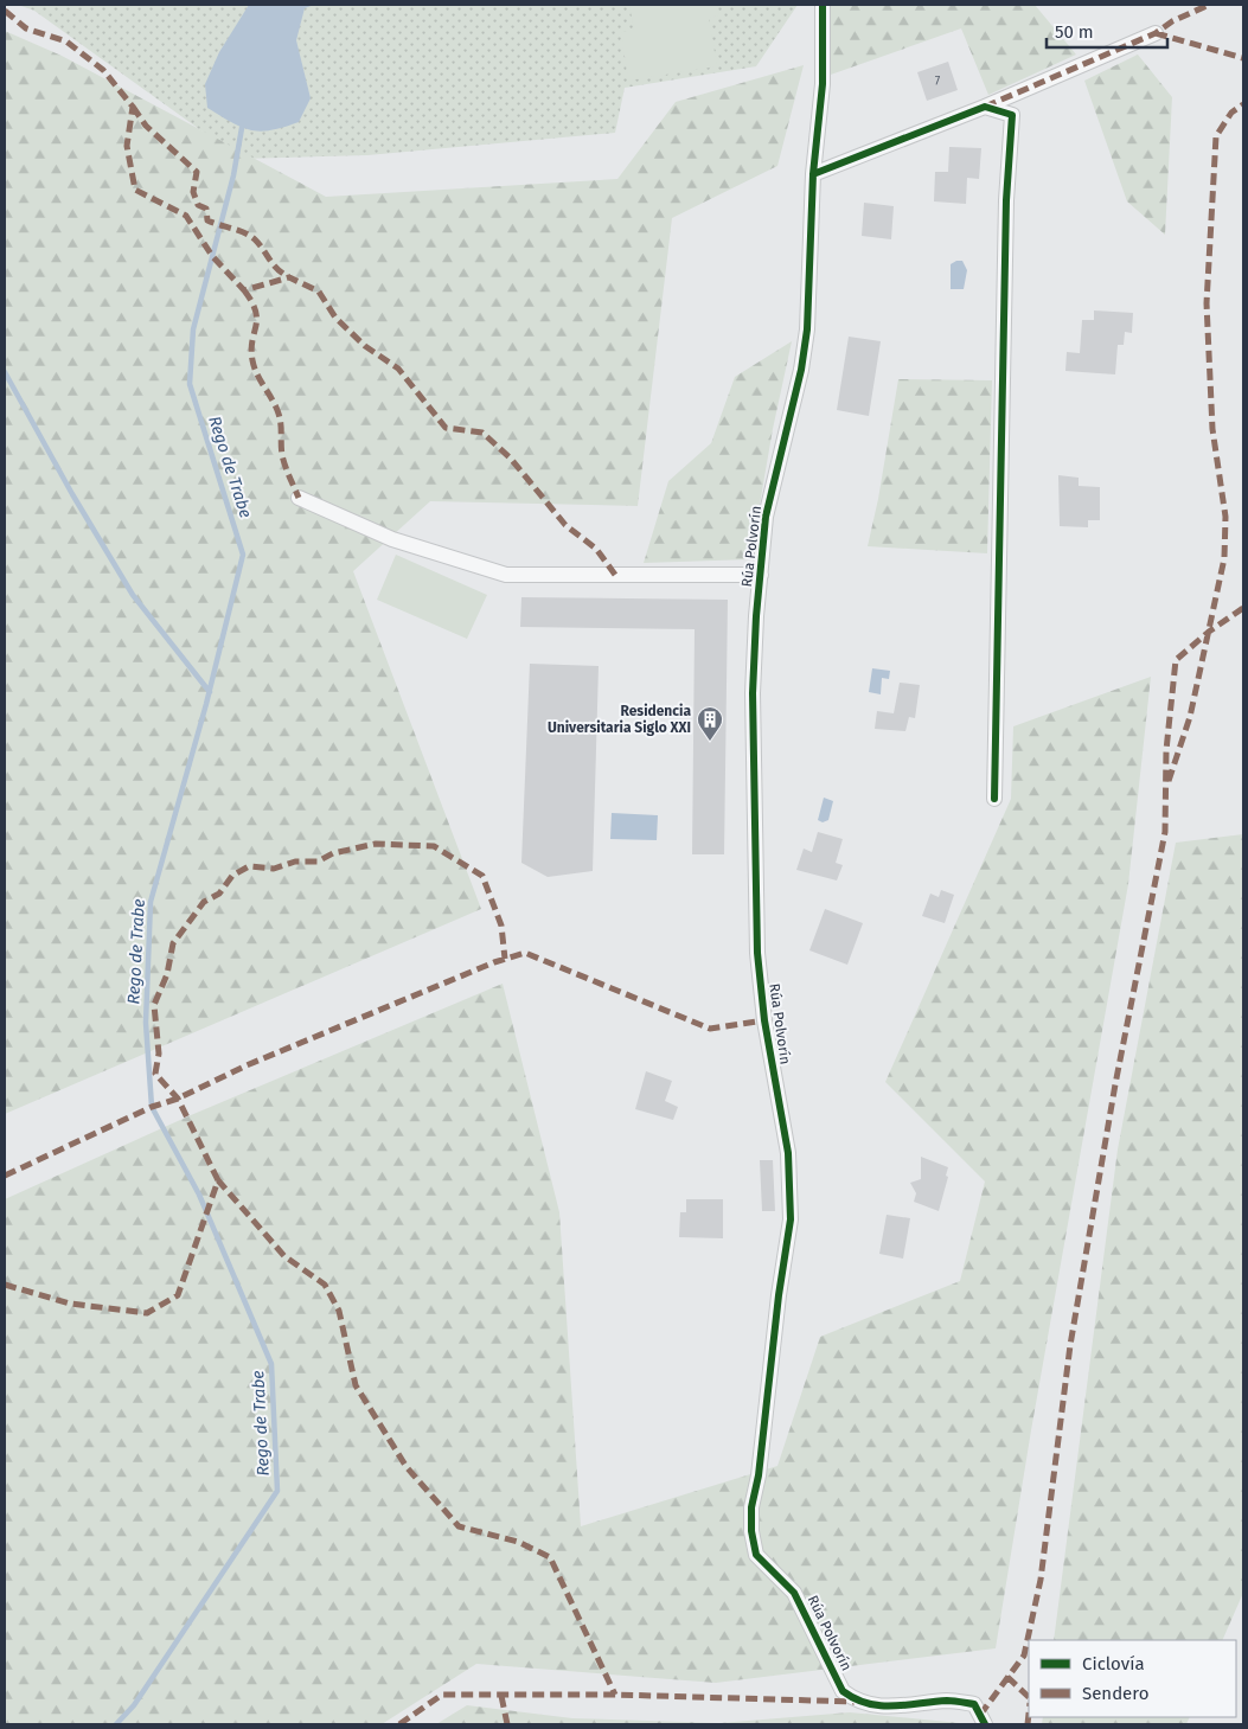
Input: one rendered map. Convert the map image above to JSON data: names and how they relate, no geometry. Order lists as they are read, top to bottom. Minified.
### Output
{"streets":{"street":["Rúa Polvorín"]},"water":["Rego de Trabe"],"places":{"building":["Residencia Universitaria Siglo XXI"]},"house_numbers":["7"],"legend":["Ciclovía","Sendero"],"scale_bar":"50 m"}
